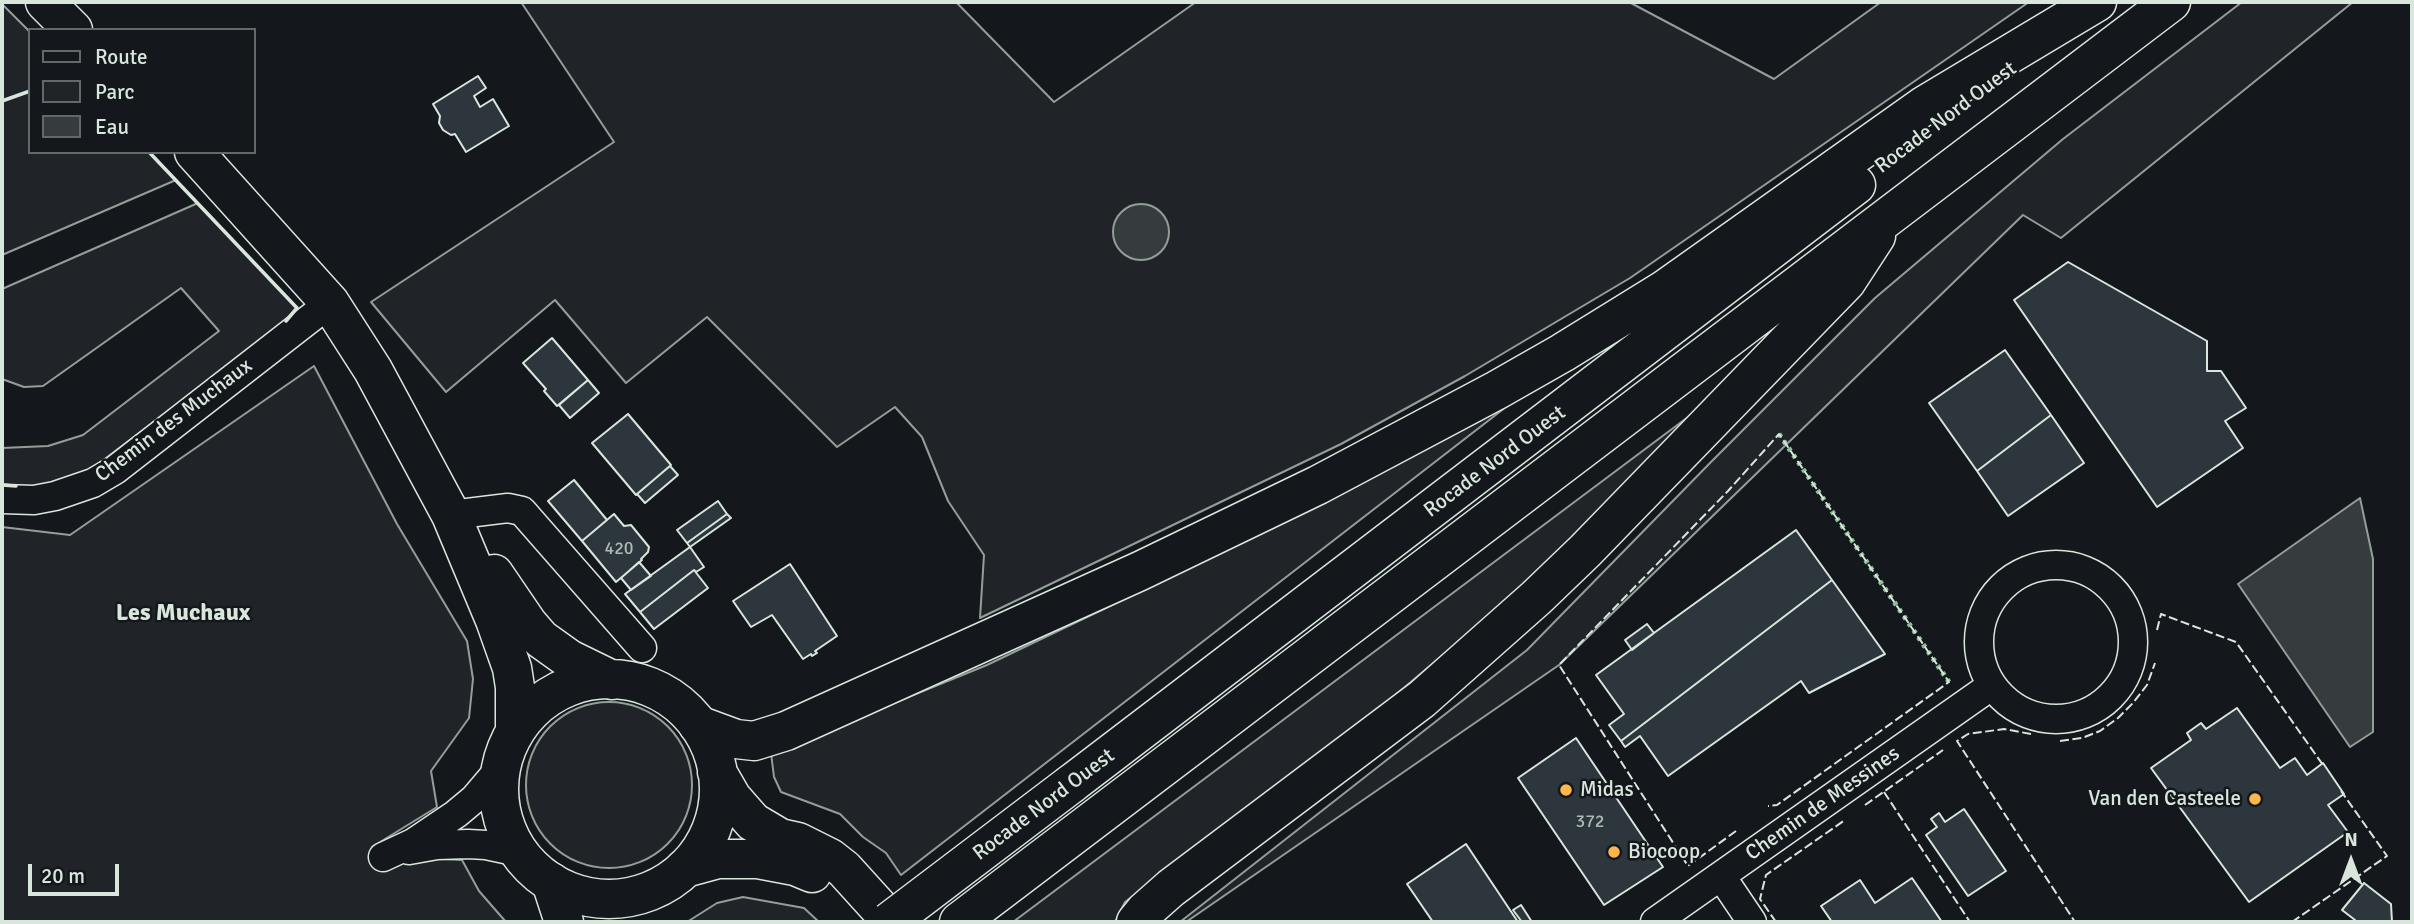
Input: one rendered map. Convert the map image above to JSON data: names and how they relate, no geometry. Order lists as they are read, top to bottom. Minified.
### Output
{"streets":{"main road":["Rocade Nord Ouest"],"street":["Chemin des Muchaux","Chemin de Messines"]},"districts":["Les Muchaux"],"places":["Midas","Van den Casteele","Biocoop"],"house_numbers":["420","372"],"legend":["Route","Parc","Eau"],"scale_bar":"20 m","north":"top"}
